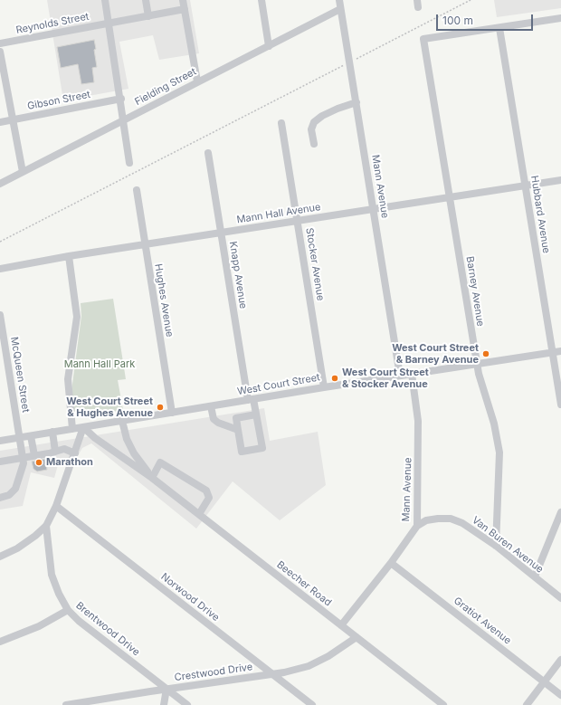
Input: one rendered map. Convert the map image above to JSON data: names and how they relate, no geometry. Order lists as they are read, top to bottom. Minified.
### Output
{"streets":{"street":["Reynolds Street","Fielding Street","Gibson Street","Mann Avenue","Mann Hall Avenue","Hubbard Avenue","Stocker Avenue","Knapp Avenue","Barney Avenue","Hughes Avenue","McQueen Street","West Court Street","Van Buren Avenue","Beecher Road","Norwood Drive","Gratiot Avenue","Brentwood Drive","Crestwood Drive"]},"crossings":[["Fielding Street","Mann Avenue"],["Mann Avenue","Mann Hall Avenue"],["Mann Avenue","West Court Street"],["Mann Avenue","Van Buren Avenue"],["Mann Avenue","Beecher Road"],["Mann Avenue","Gratiot Avenue"],["Mann Hall Avenue","Hubbard Avenue"],["Mann Hall Avenue","Stocker Avenue"],["Mann Hall Avenue","Knapp Avenue"],["Mann Hall Avenue","Barney Avenue"],["Mann Hall Avenue","Hughes Avenue"],["Hubbard Avenue","Barney Avenue"],["Hubbard Avenue","West Court Street"],["Stocker Avenue","West Court Street"],["Knapp Avenue","West Court Street"],["Barney Avenue","West Court Street"],["Barney Avenue","Van Buren Avenue"],["Hughes Avenue","West Court Street"],["McQueen Street","West Court Street"],["West Court Street","Beecher Road"],["Beecher Road","Crestwood Drive"],["Norwood Drive","Crestwood Drive"],["Brentwood Drive","Crestwood Drive"]],"parks":["Mann Hall Park"],"places":["West Court Street & Barney Avenue","West Court Street & Stocker Avenue","West Court Street & Hughes Avenue","Marathon"],"scale_bar":"100 m"}
